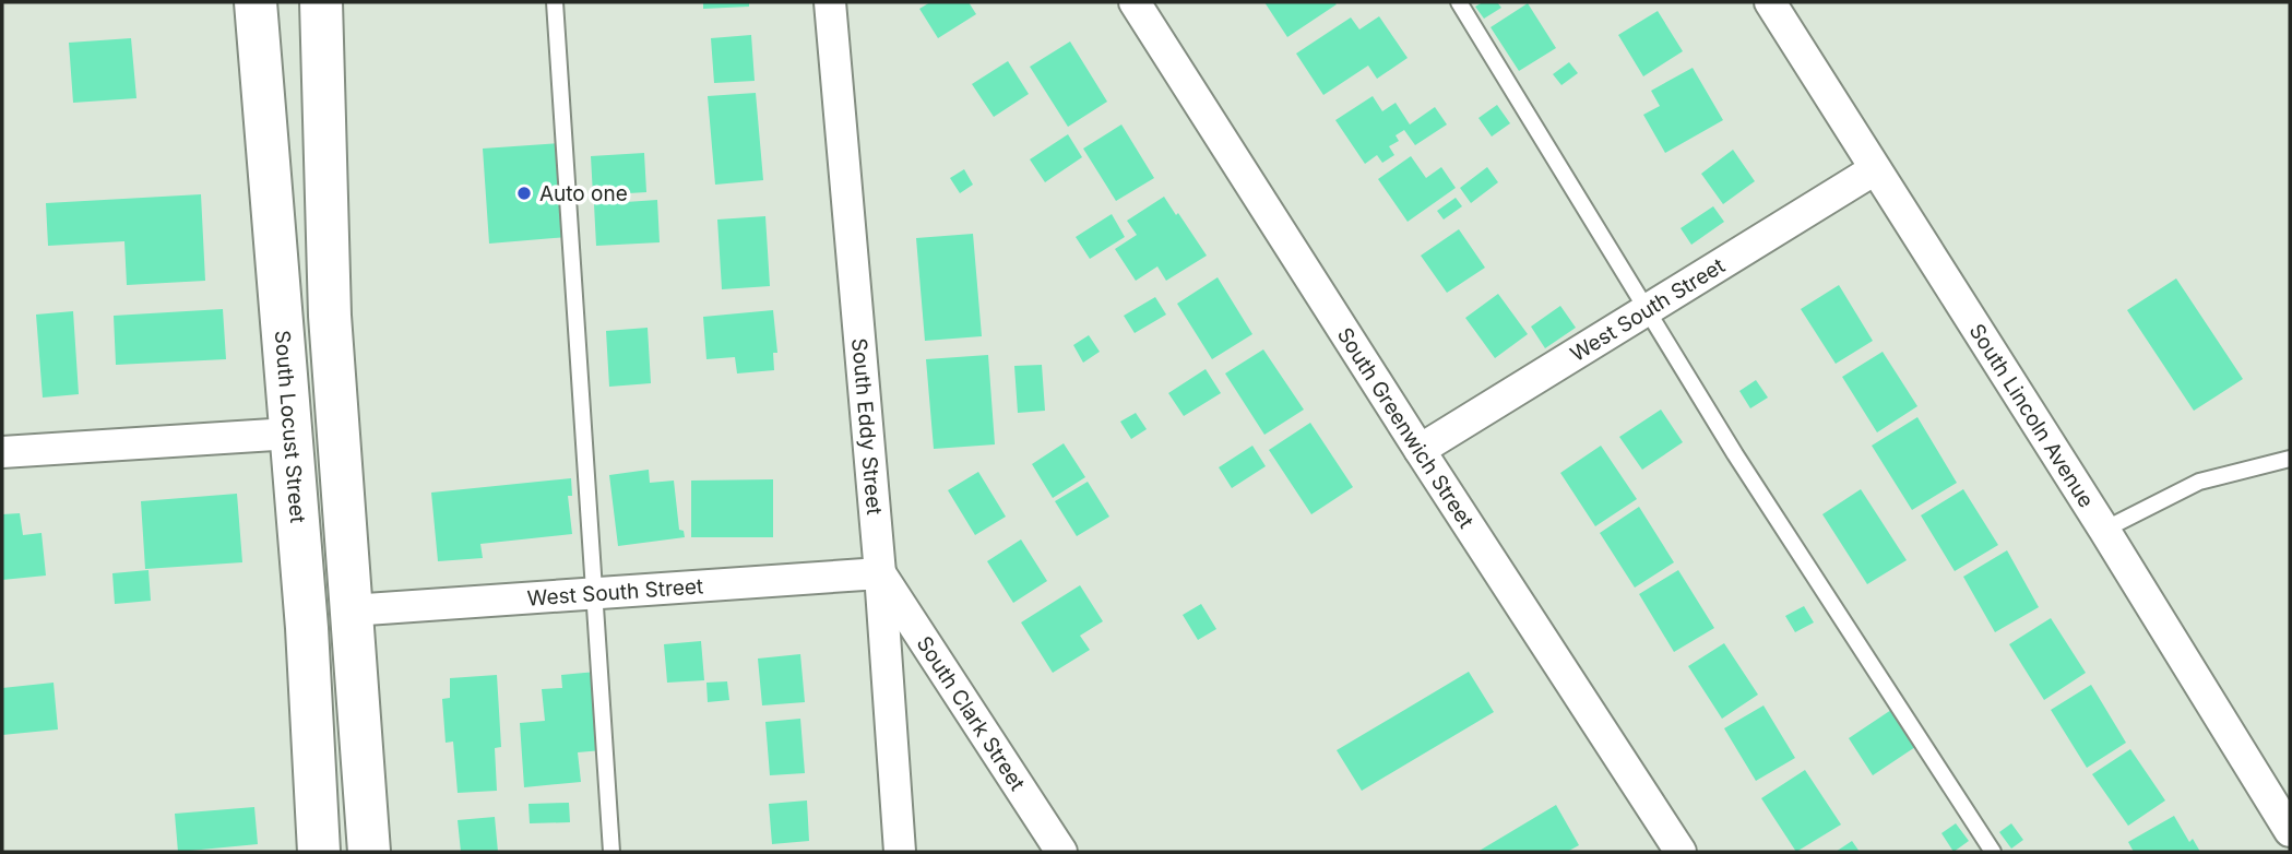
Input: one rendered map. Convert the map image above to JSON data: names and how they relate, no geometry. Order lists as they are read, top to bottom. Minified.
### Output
{"streets":{"main road":["South Locust Street"],"street":["West South Street","South Lincoln Avenue","South Eddy Street","South Greenwich Street","South Clark Street"]},"crossings":[["West South Street","South Lincoln Avenue"],["West South Street","South Eddy Street"],["West South Street","South Greenwich Street"],["West South Street","South Clark Street"],["South Eddy Street","South Clark Street"]],"places":["Auto one"]}
